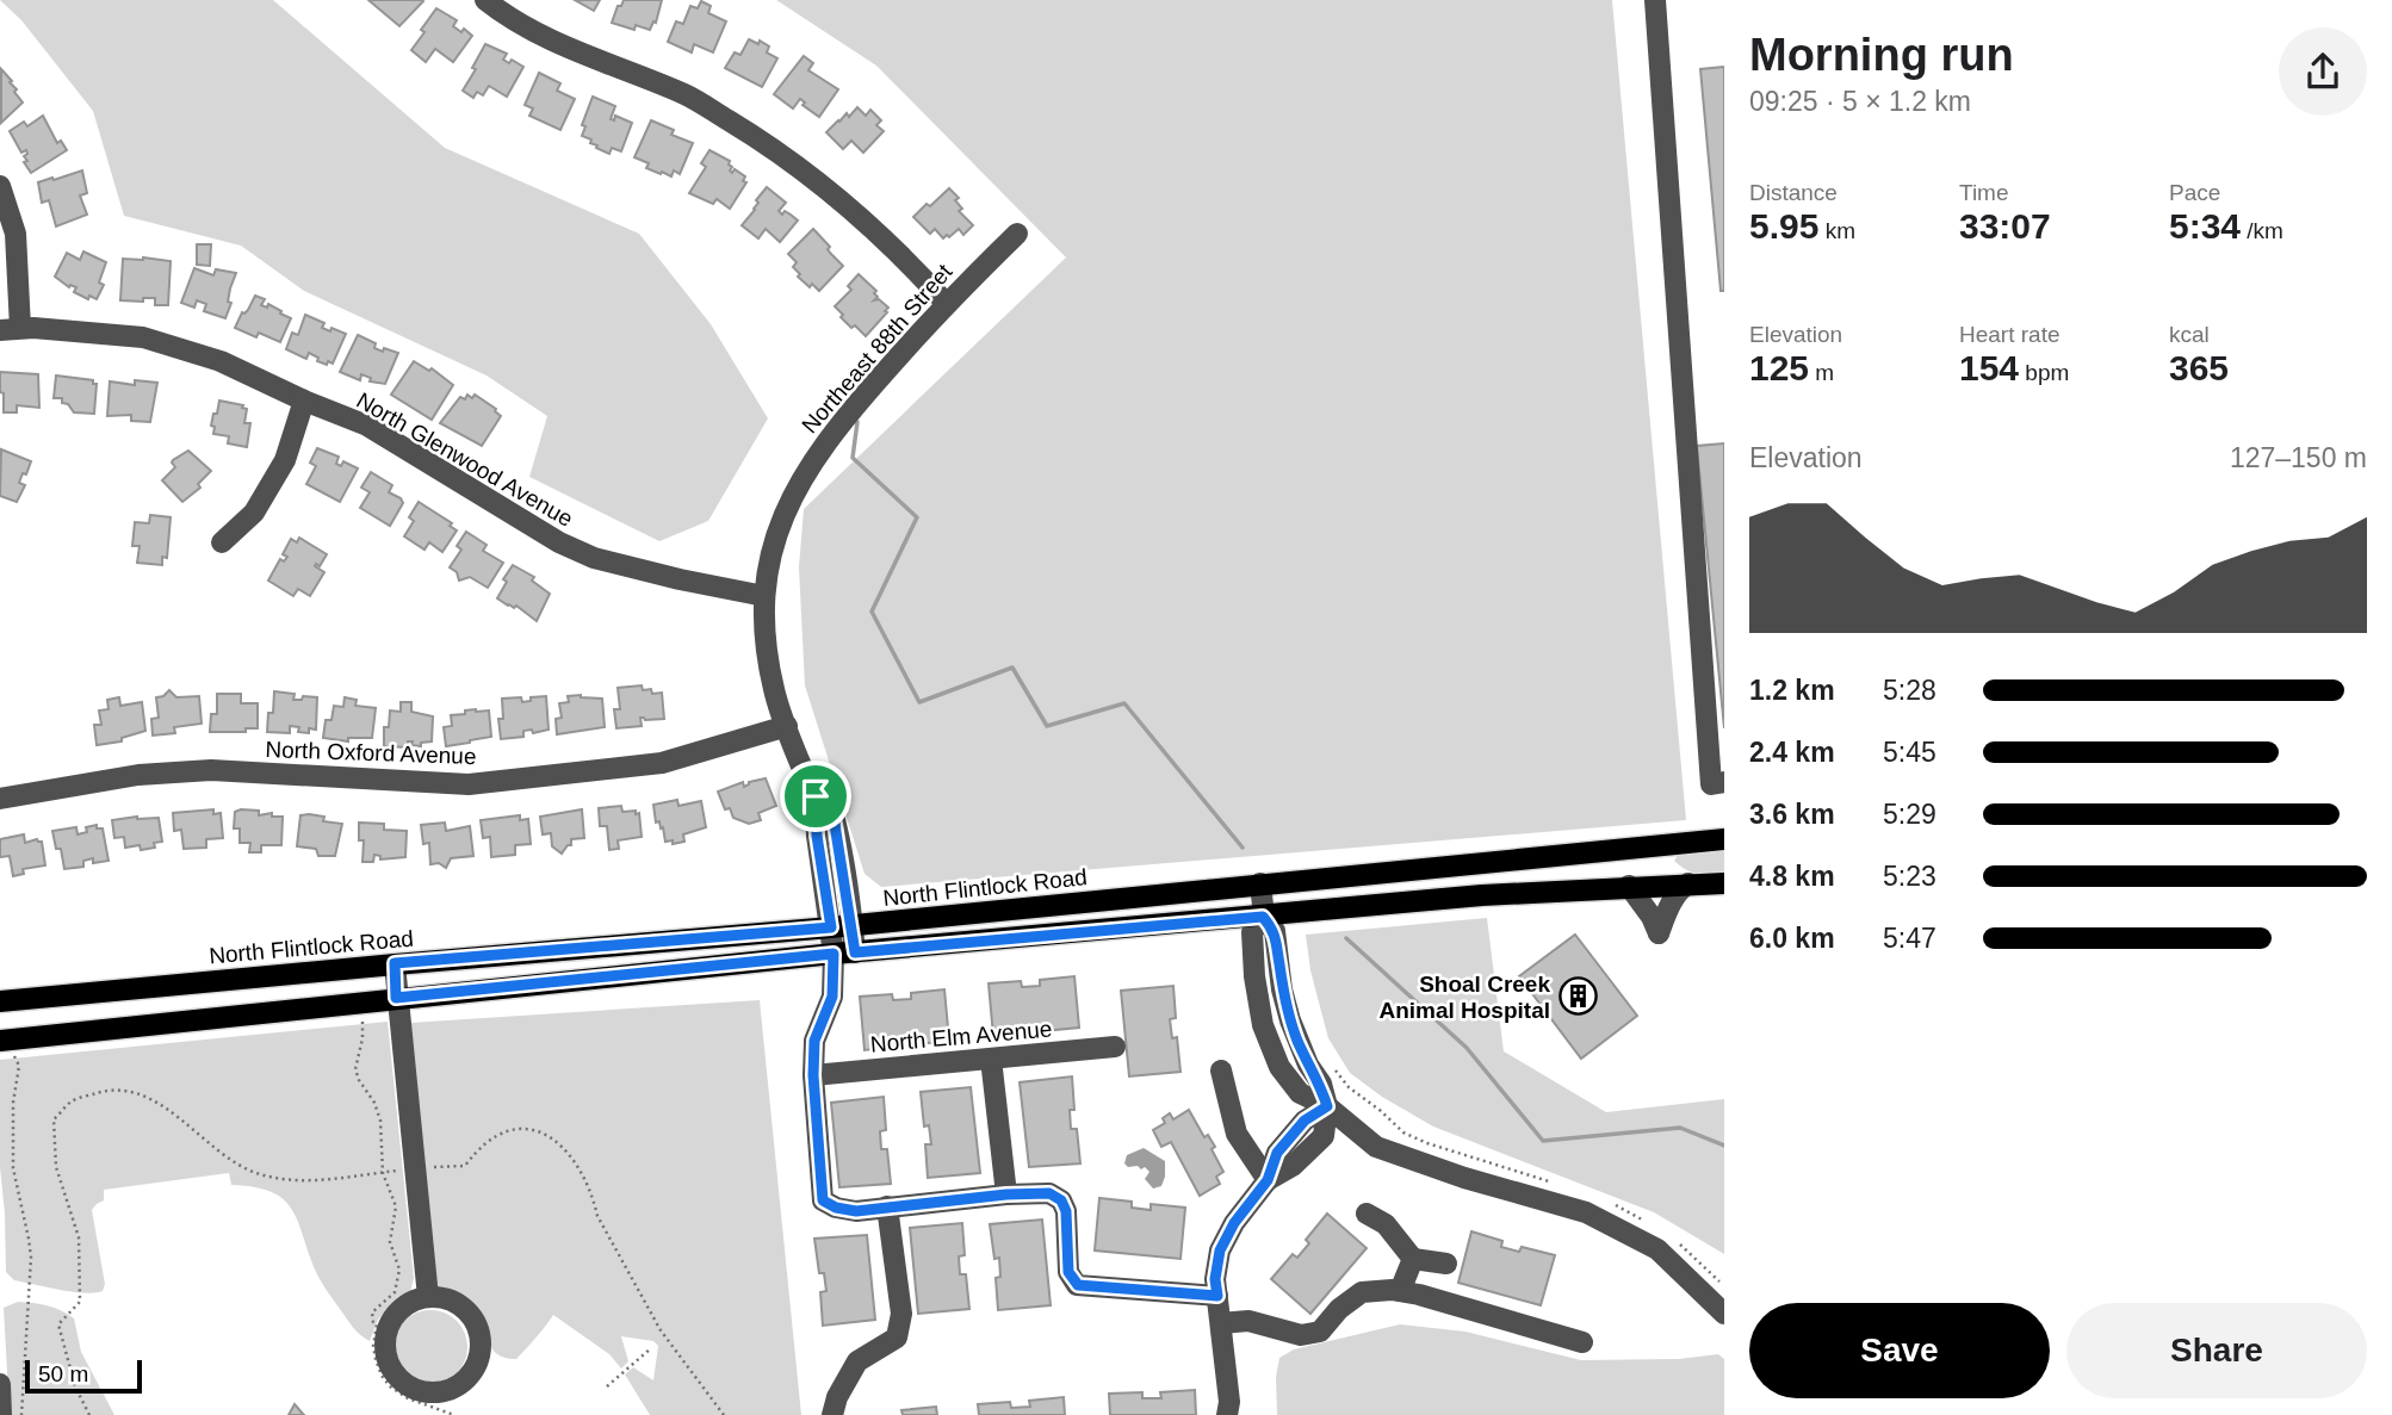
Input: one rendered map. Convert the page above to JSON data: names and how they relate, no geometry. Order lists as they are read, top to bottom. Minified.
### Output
{"streets":{"main road":["North Flintlock Road"],"street":["Northeast 88th Street","North Glenwood Avenue","North Oxford Avenue","North Elm Avenue"]},"crossings":[["Northeast 88th Street","North Glenwood Avenue"],["Northeast 88th Street","North Oxford Avenue"],["Northeast 88th Street","North Flintlock Road"],["Northeast 88th Street","North Elm Avenue"]],"places":{"building":["Shoal Creek Animal Hospital"]},"scale_bar":"50 m","page":{"heading":["Morning run","09:25 · 5 × 1.2 km"],"stats":[["Distance","5.95 km"],["Time","33:07"],["Pace","5:34 /km"],["Elevation","125 m"],["Heart rate","154 bpm"],["kcal","365"]],"chart":["Elevation","127–150 m"],"list":[{"name":"1.2 km","note":"5:28"},{"name":"2.4 km","note":"5:45"},{"name":"3.6 km","note":"5:29"},{"name":"4.8 km","note":"5:23"},{"name":"6.0 km","note":"5:47"}],"buttons":["Save","Share"],"scale":"50 m"}}
